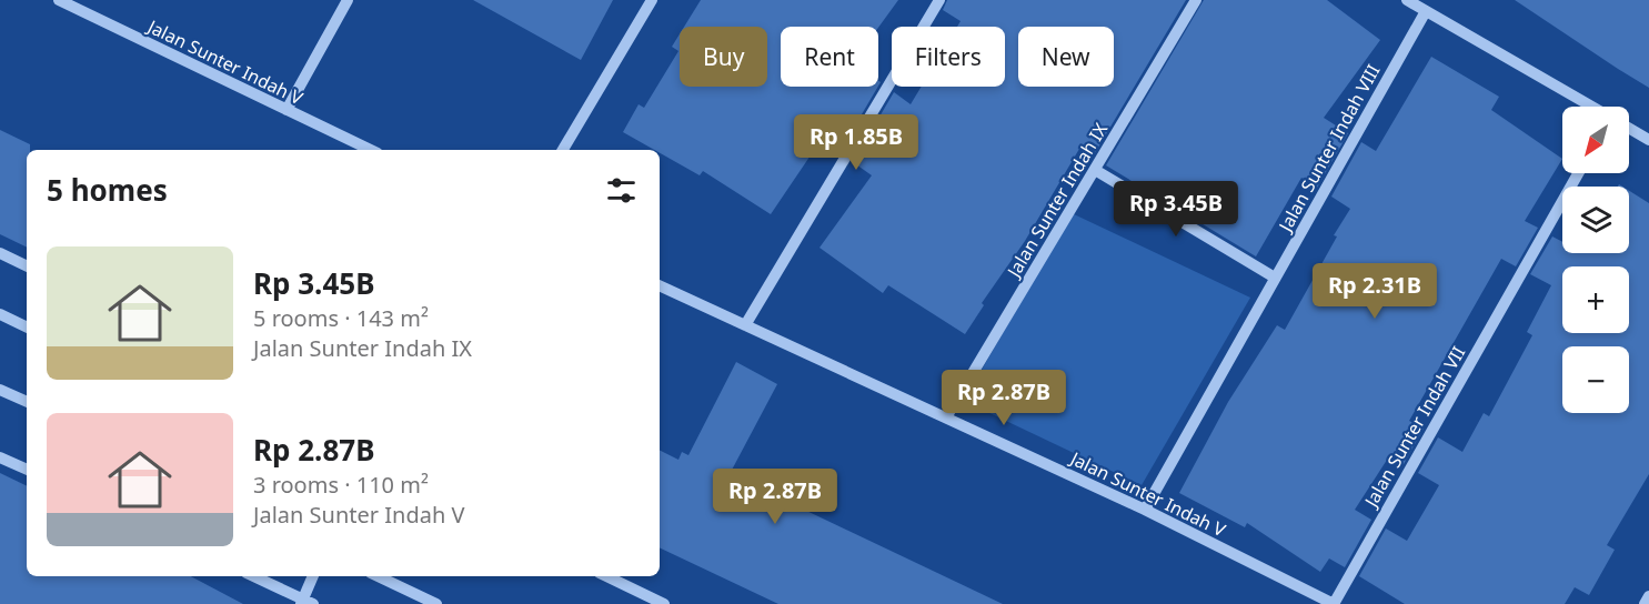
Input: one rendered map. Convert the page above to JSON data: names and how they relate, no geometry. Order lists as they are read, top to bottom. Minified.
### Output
{"streets":{"street":["Jalan Sunter Indah V","Jalan Sunter Indah VIII","Jalan Sunter Indah IX","Jalan Sunter Indah VII"]},"crossings":[["Jalan Sunter Indah V","Jalan Sunter Indah VIII"],["Jalan Sunter Indah V","Jalan Sunter Indah IX"],["Jalan Sunter Indah V","Jalan Sunter Indah VII"]],"north":"bottom left","page":{"chip":["Buy","Rent","Filters","New"],"map_buttons":["+","−"],"price":["Rp 1.85B","Rp 3.45B","Rp 2.31B","Rp 2.87B","Rp 2.87B"],"heading":"5 homes","list":[{"name":"Rp 3.45B","note":"5 rooms · 143 m² · Jalan Sunter Indah IX"},{"name":"Rp 2.87B","note":"3 rooms · 110 m² · Jalan Sunter Indah V"}]}}
